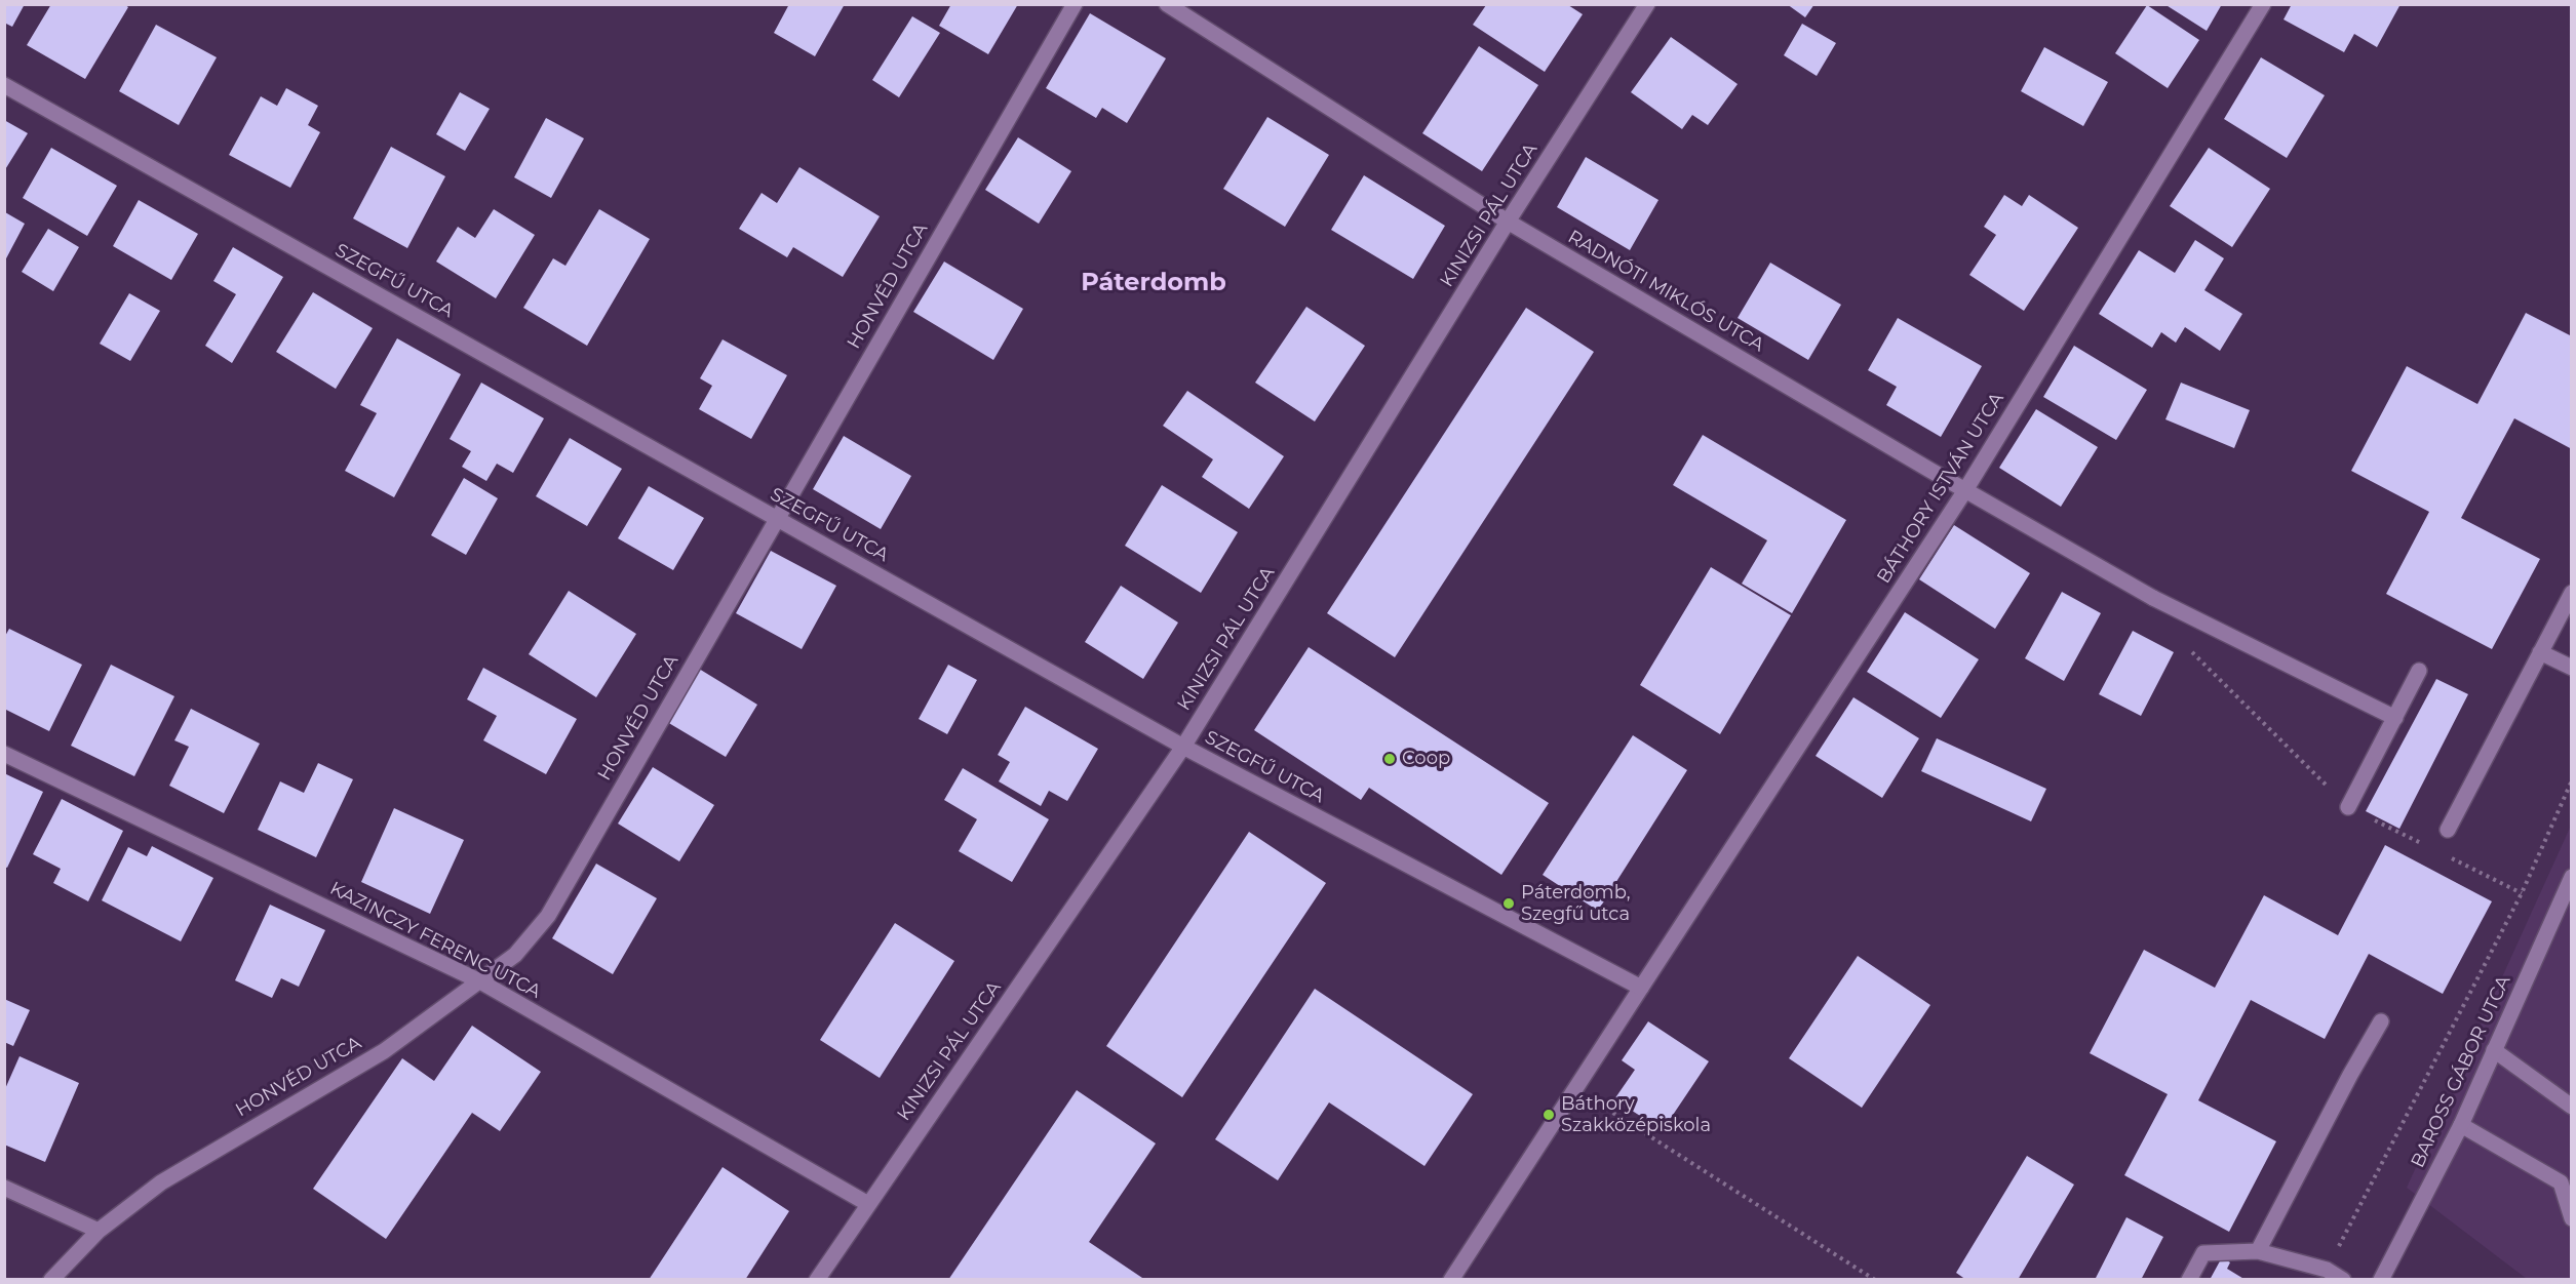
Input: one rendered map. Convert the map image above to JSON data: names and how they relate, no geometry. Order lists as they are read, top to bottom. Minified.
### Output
{"streets":{"street":["KINIZSI PÁL UTCA","SZEGFŰ UTCA","HONVÉD UTCA","RADNÓTI MIKLÓS UTCA","BÁTHORY ISTVÁN UTCA","KAZINCZY FERENC UTCA","BAROSS GÁBOR UTCA"]},"crossings":[["KINIZSI PÁL UTCA","SZEGFŰ UTCA"],["KINIZSI PÁL UTCA","RADNÓTI MIKLÓS UTCA"],["KINIZSI PÁL UTCA","KAZINCZY FERENC UTCA"],["SZEGFŰ UTCA","HONVÉD UTCA"],["SZEGFŰ UTCA","BÁTHORY ISTVÁN UTCA"],["HONVÉD UTCA","KAZINCZY FERENC UTCA"],["RADNÓTI MIKLÓS UTCA","BÁTHORY ISTVÁN UTCA"]],"districts":["Páterdomb"],"places":["Coop","Páterdomb, Szegfű utca","Báthory Szakközépiskola"]}
